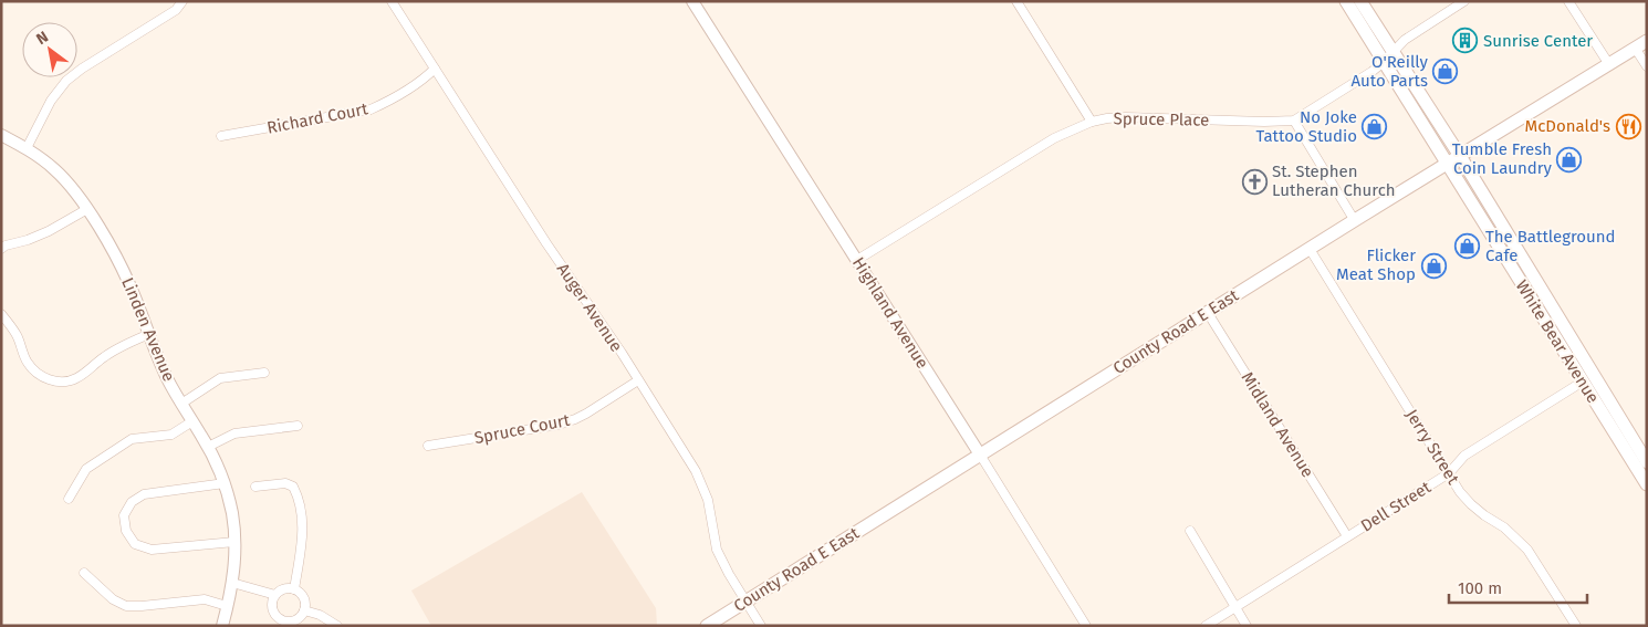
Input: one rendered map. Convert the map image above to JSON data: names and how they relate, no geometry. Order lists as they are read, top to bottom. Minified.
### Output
{"streets":{"main road":["County Road E East","White Bear Avenue"],"street":["Richard Court","Spruce Place","Auger Avenue","Highland Avenue","Linden Avenue","Midland Avenue","Spruce Court","Jerry Street","Dell Street"]},"crossings":[["Richard Court","Auger Avenue"],["Spruce Place","Highland Avenue"],["Spruce Place","White Bear Avenue"],["Auger Avenue","County Road E East"],["Auger Avenue","Spruce Court"],["Highland Avenue","County Road E East"],["County Road E East","White Bear Avenue"],["County Road E East","Midland Avenue"],["County Road E East","Jerry Street"],["White Bear Avenue","Dell Street"],["Midland Avenue","Dell Street"],["Jerry Street","Dell Street"]],"places":{"building":["Sunrise Center"],"shop":["O'Reilly Auto Parts","No Joke Tattoo Studio","Tumble Fresh Coin Laundry","The Battleground Cafe","Flicker Meat Shop"],"restaurant":["McDonald's"],"church":["St. Stephen Lutheran Church"]},"scale_bar":"100 m","north":"top left"}
